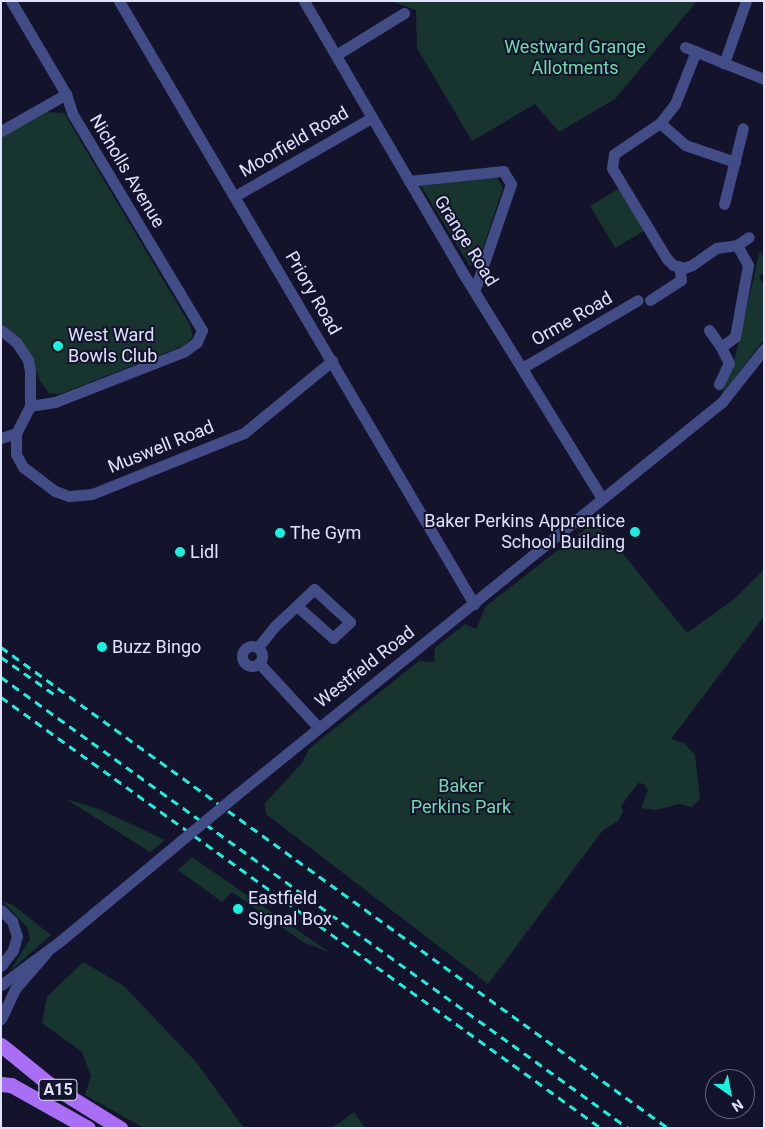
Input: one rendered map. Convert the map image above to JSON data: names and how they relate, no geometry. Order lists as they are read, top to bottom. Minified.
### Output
{"streets":{"main road":["A15"],"street":["Moorfield Road","Nicholls Avenue","Grange Road","Priory Road","Orme Road","Muswell Road","Westfield Road"]},"crossings":[["Moorfield Road","Grange Road"],["Moorfield Road","Priory Road"],["Grange Road","Orme Road"],["Grange Road","Westfield Road"],["Priory Road","Muswell Road"],["Priory Road","Westfield Road"]],"parks":["Westward Grange Allotments","Baker Perkins Park"],"places":["West Ward Bowls Club","Baker Perkins Apprentice School Building","The Gym","Lidl","Buzz Bingo","Eastfield Signal Box"],"north":"bottom right"}
